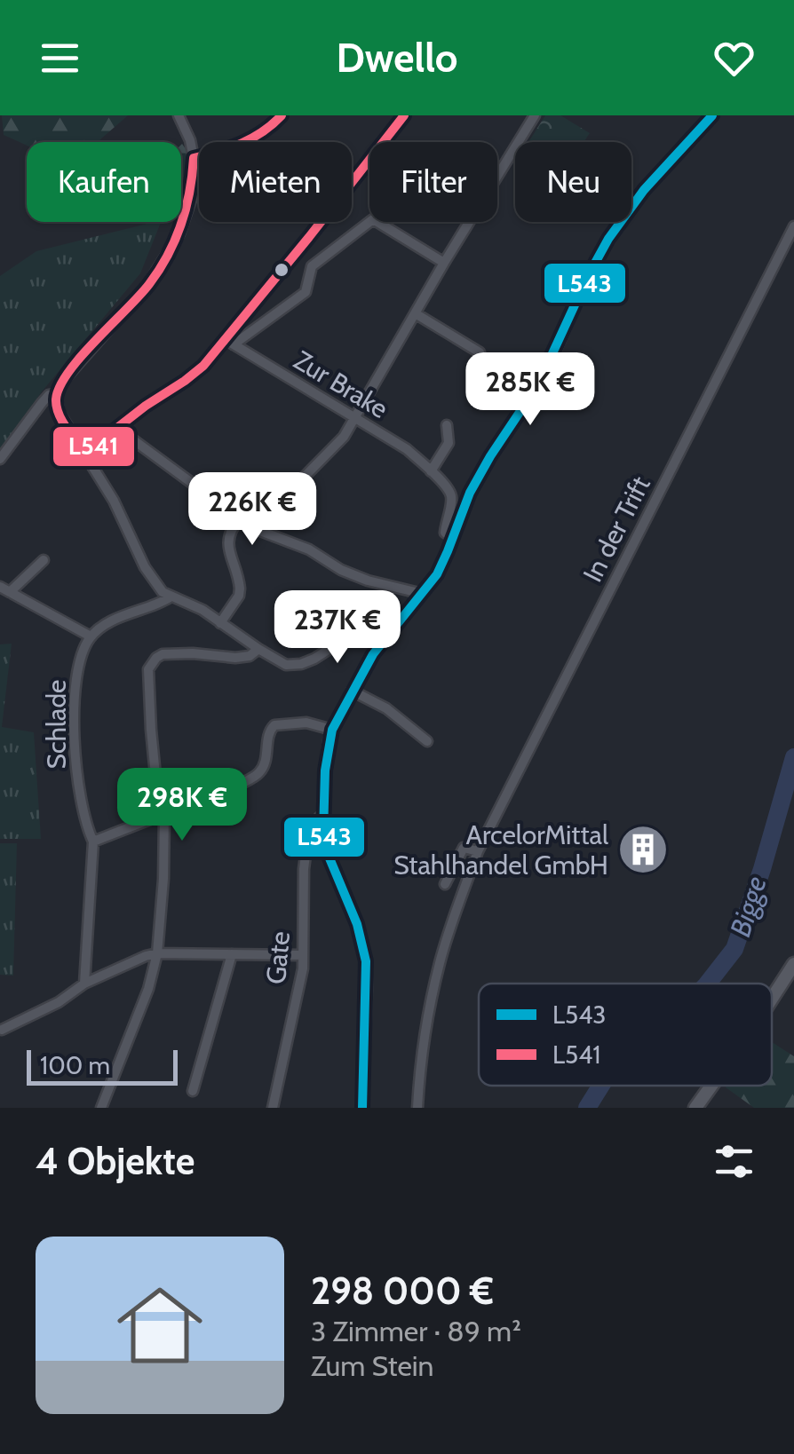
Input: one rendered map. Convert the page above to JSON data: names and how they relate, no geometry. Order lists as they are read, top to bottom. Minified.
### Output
{"streets":{"street":["Zur Brake","In der Trift","Schlade","Gate"]},"water":["Bigge"],"places":{"building":["ArcelorMittal Stahlhandel GmbH"]},"lines":["transit line L543","transit line L541"],"legend":["L543","L541"],"scale_bar":"100 m","page":{"header":"Dwello","chip":["Kaufen","Mieten","Filter","Neu"],"price":["285K €","226K €","237K €","298K €"],"scale":"100 m","heading":"4 Objekte","list":[{"name":"298 000 €","note":"3 Zimmer · 89 m² · Zum Stein"}]}}
